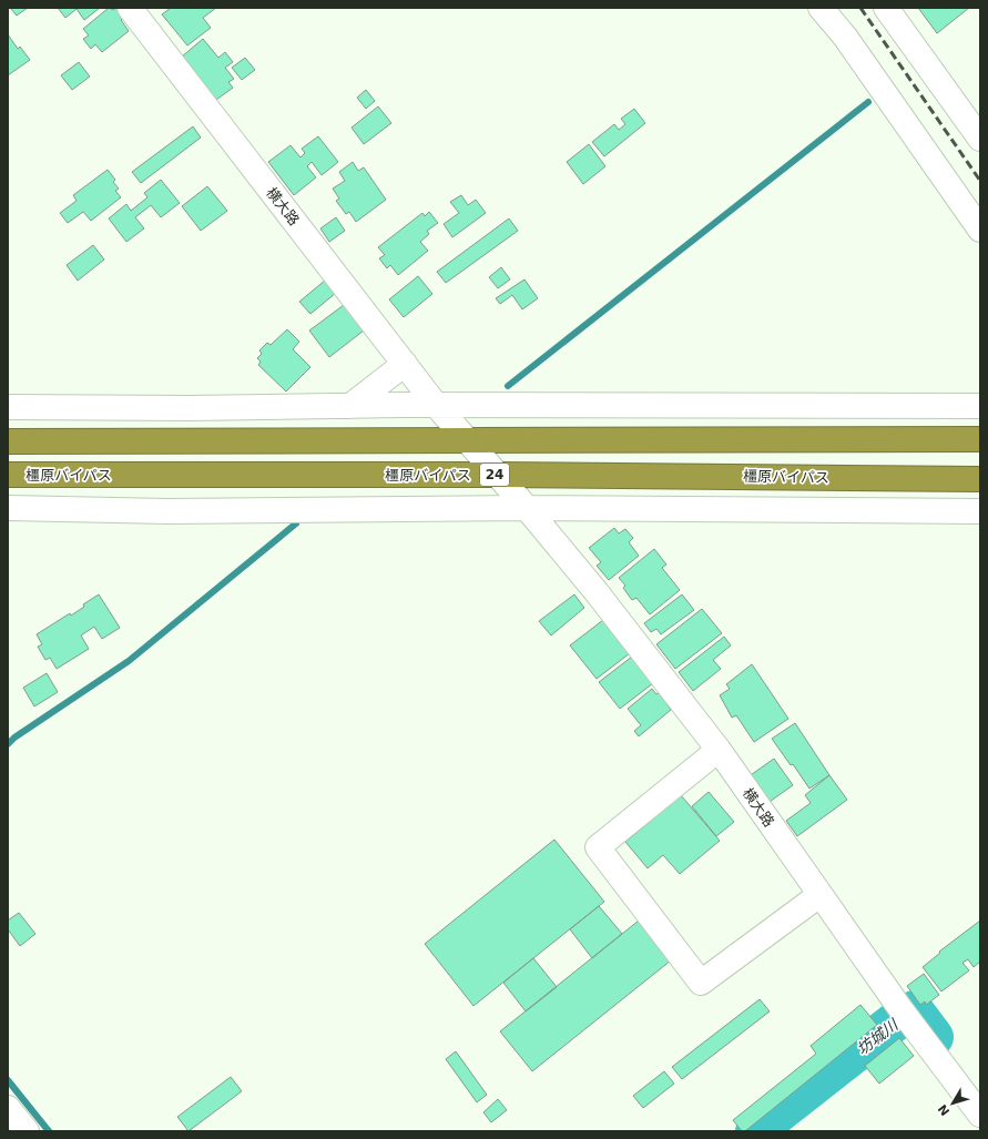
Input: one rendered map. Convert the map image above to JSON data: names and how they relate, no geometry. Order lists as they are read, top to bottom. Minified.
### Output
{"streets":{"highway":["橿原バイパス","24"],"street":["横大路"]},"crossings":[["横大路","橿原バイパス"]],"water":["坊城川"],"north":"bottom left"}
